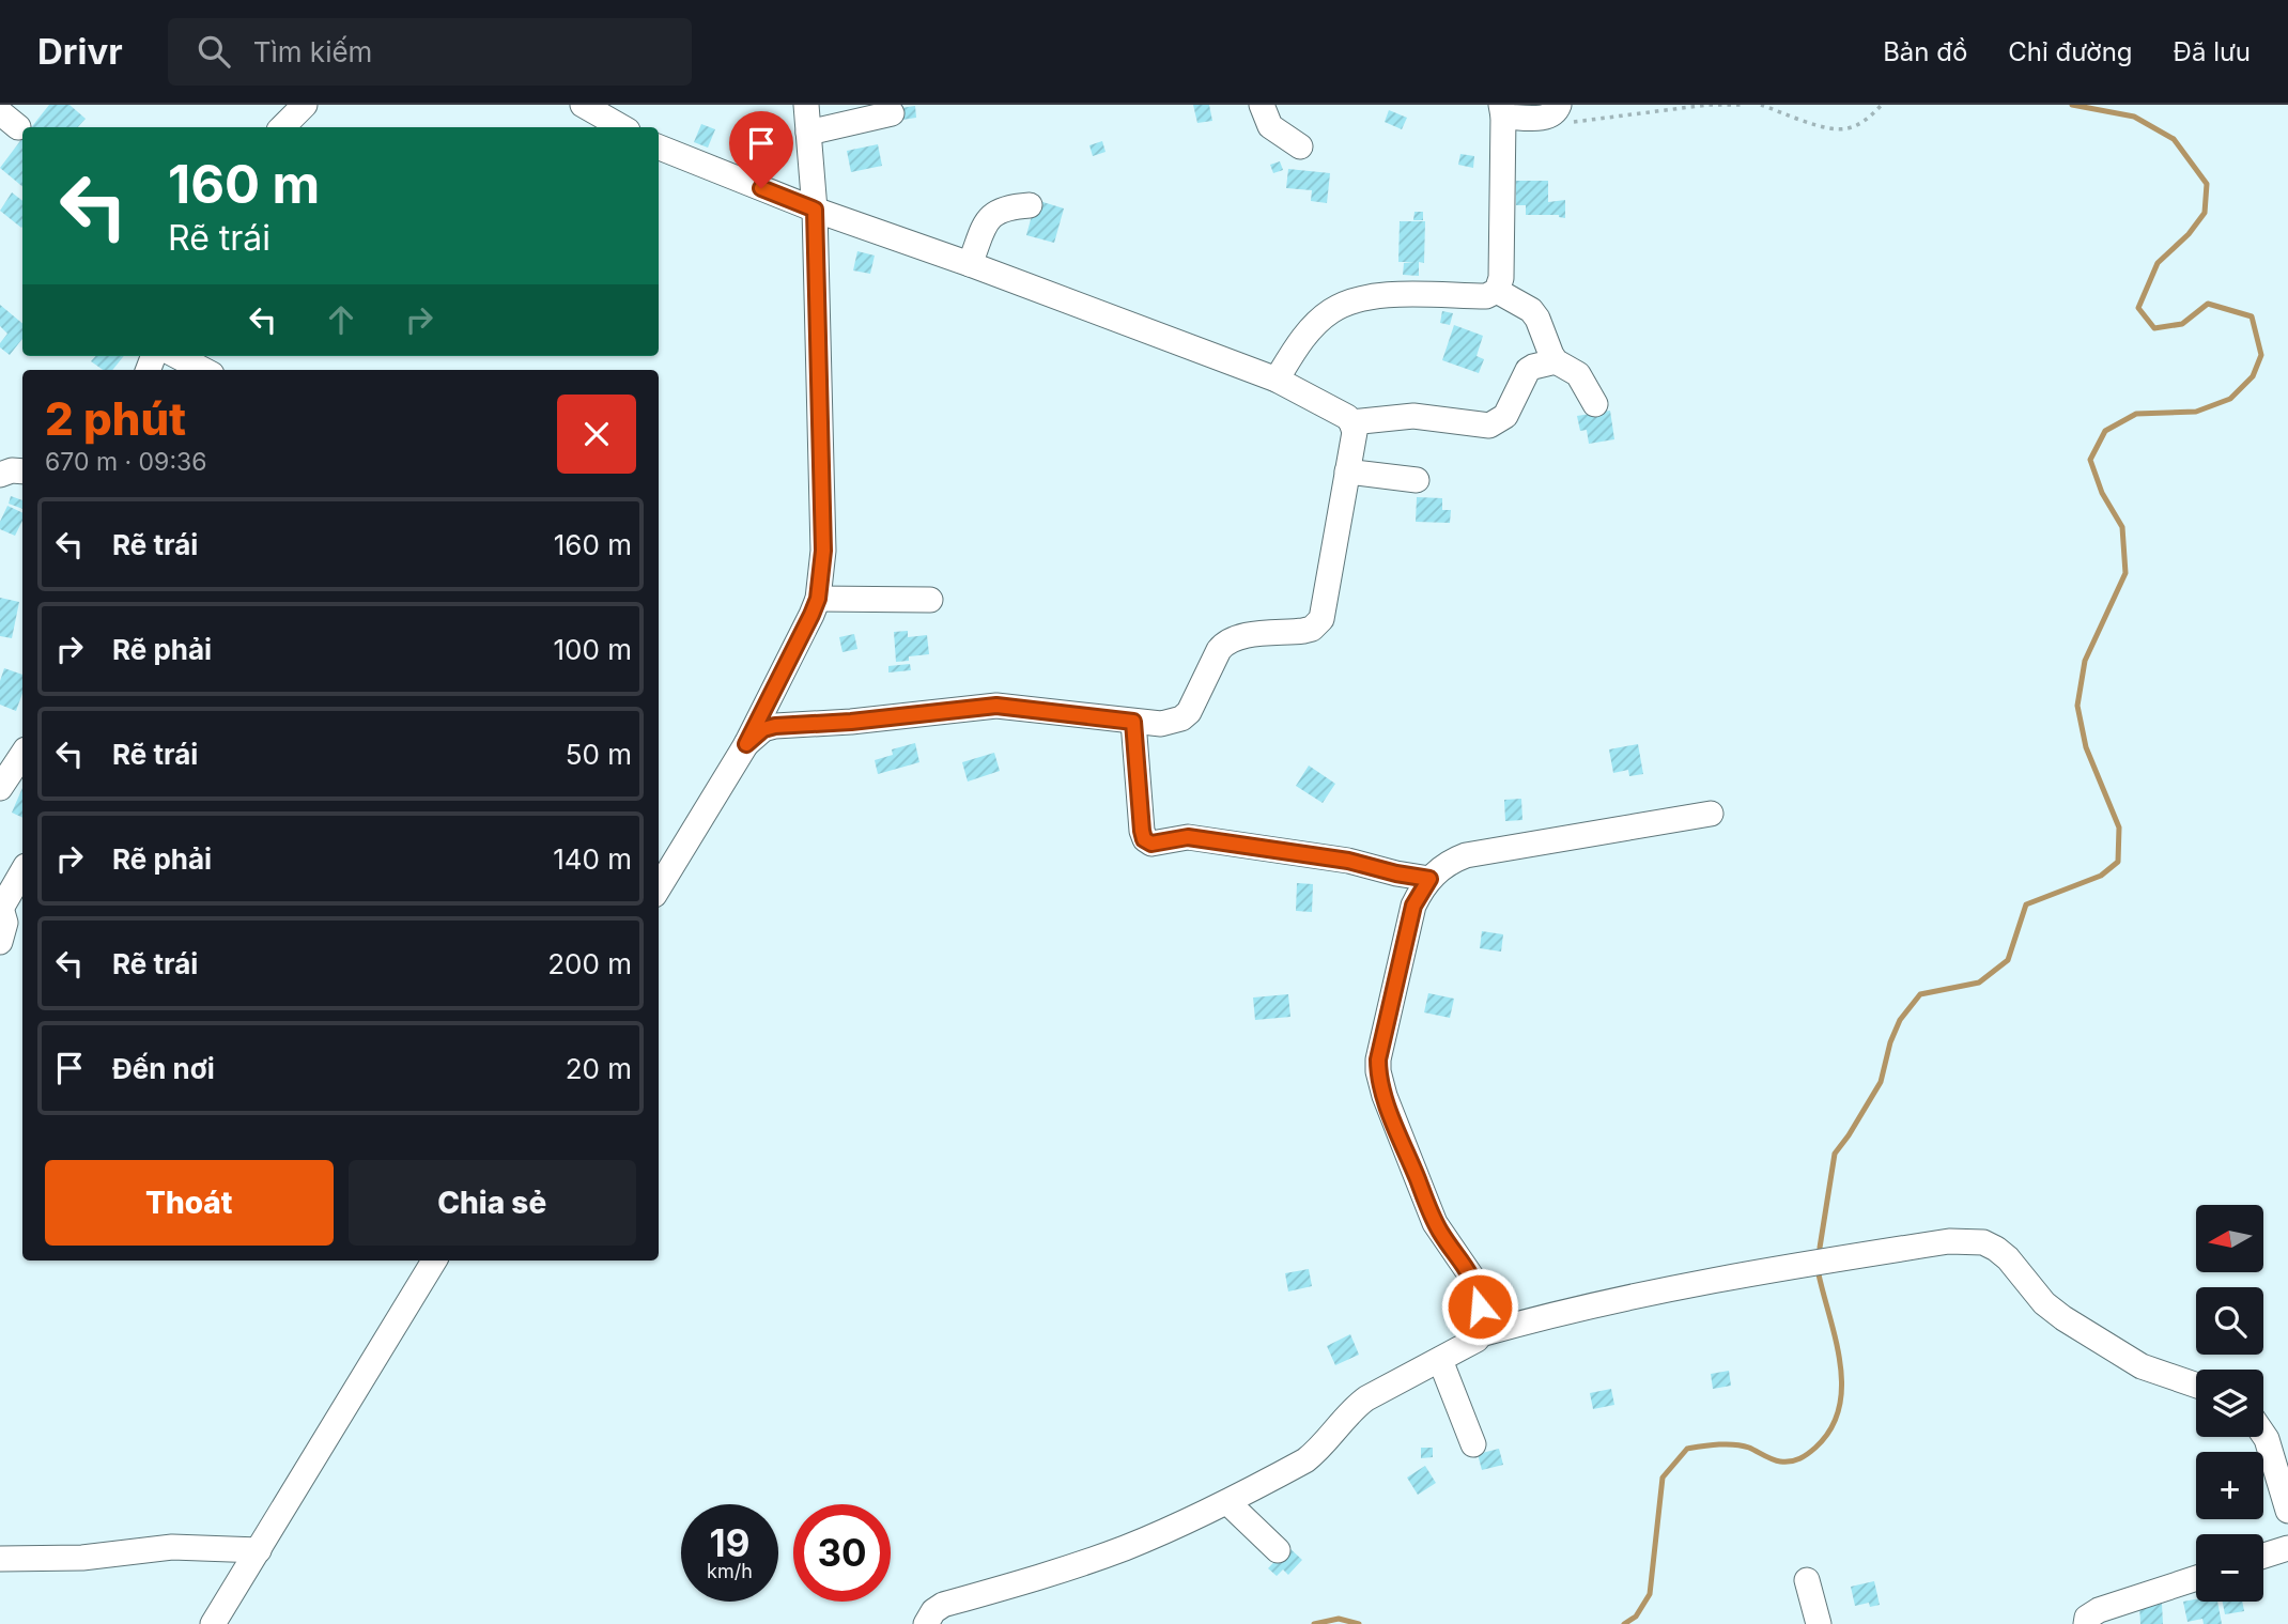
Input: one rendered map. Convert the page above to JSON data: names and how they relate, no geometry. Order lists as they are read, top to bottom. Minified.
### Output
{"north":"left","page":{"header":"Drivr","search":"Tìm kiếm","nav":["Bản đồ","Chỉ đường","Đã lưu"],"turn":["160 m","Rẽ trái"],"heading":["2 phút","670 m · 09:36"],"list":[{"name":"Rẽ trái","value":"160 m"},{"name":"Rẽ phải","value":"100 m"},{"name":"Rẽ trái","value":"50 m"},{"name":"Rẽ phải","value":"140 m"},{"name":"Rẽ trái","value":"200 m"},{"name":"Đến nơi","value":"20 m"}],"buttons":["Thoát","Chia sẻ"],"map_buttons":["+","−"],"speed":"19 km/h","limit":"30"}}
